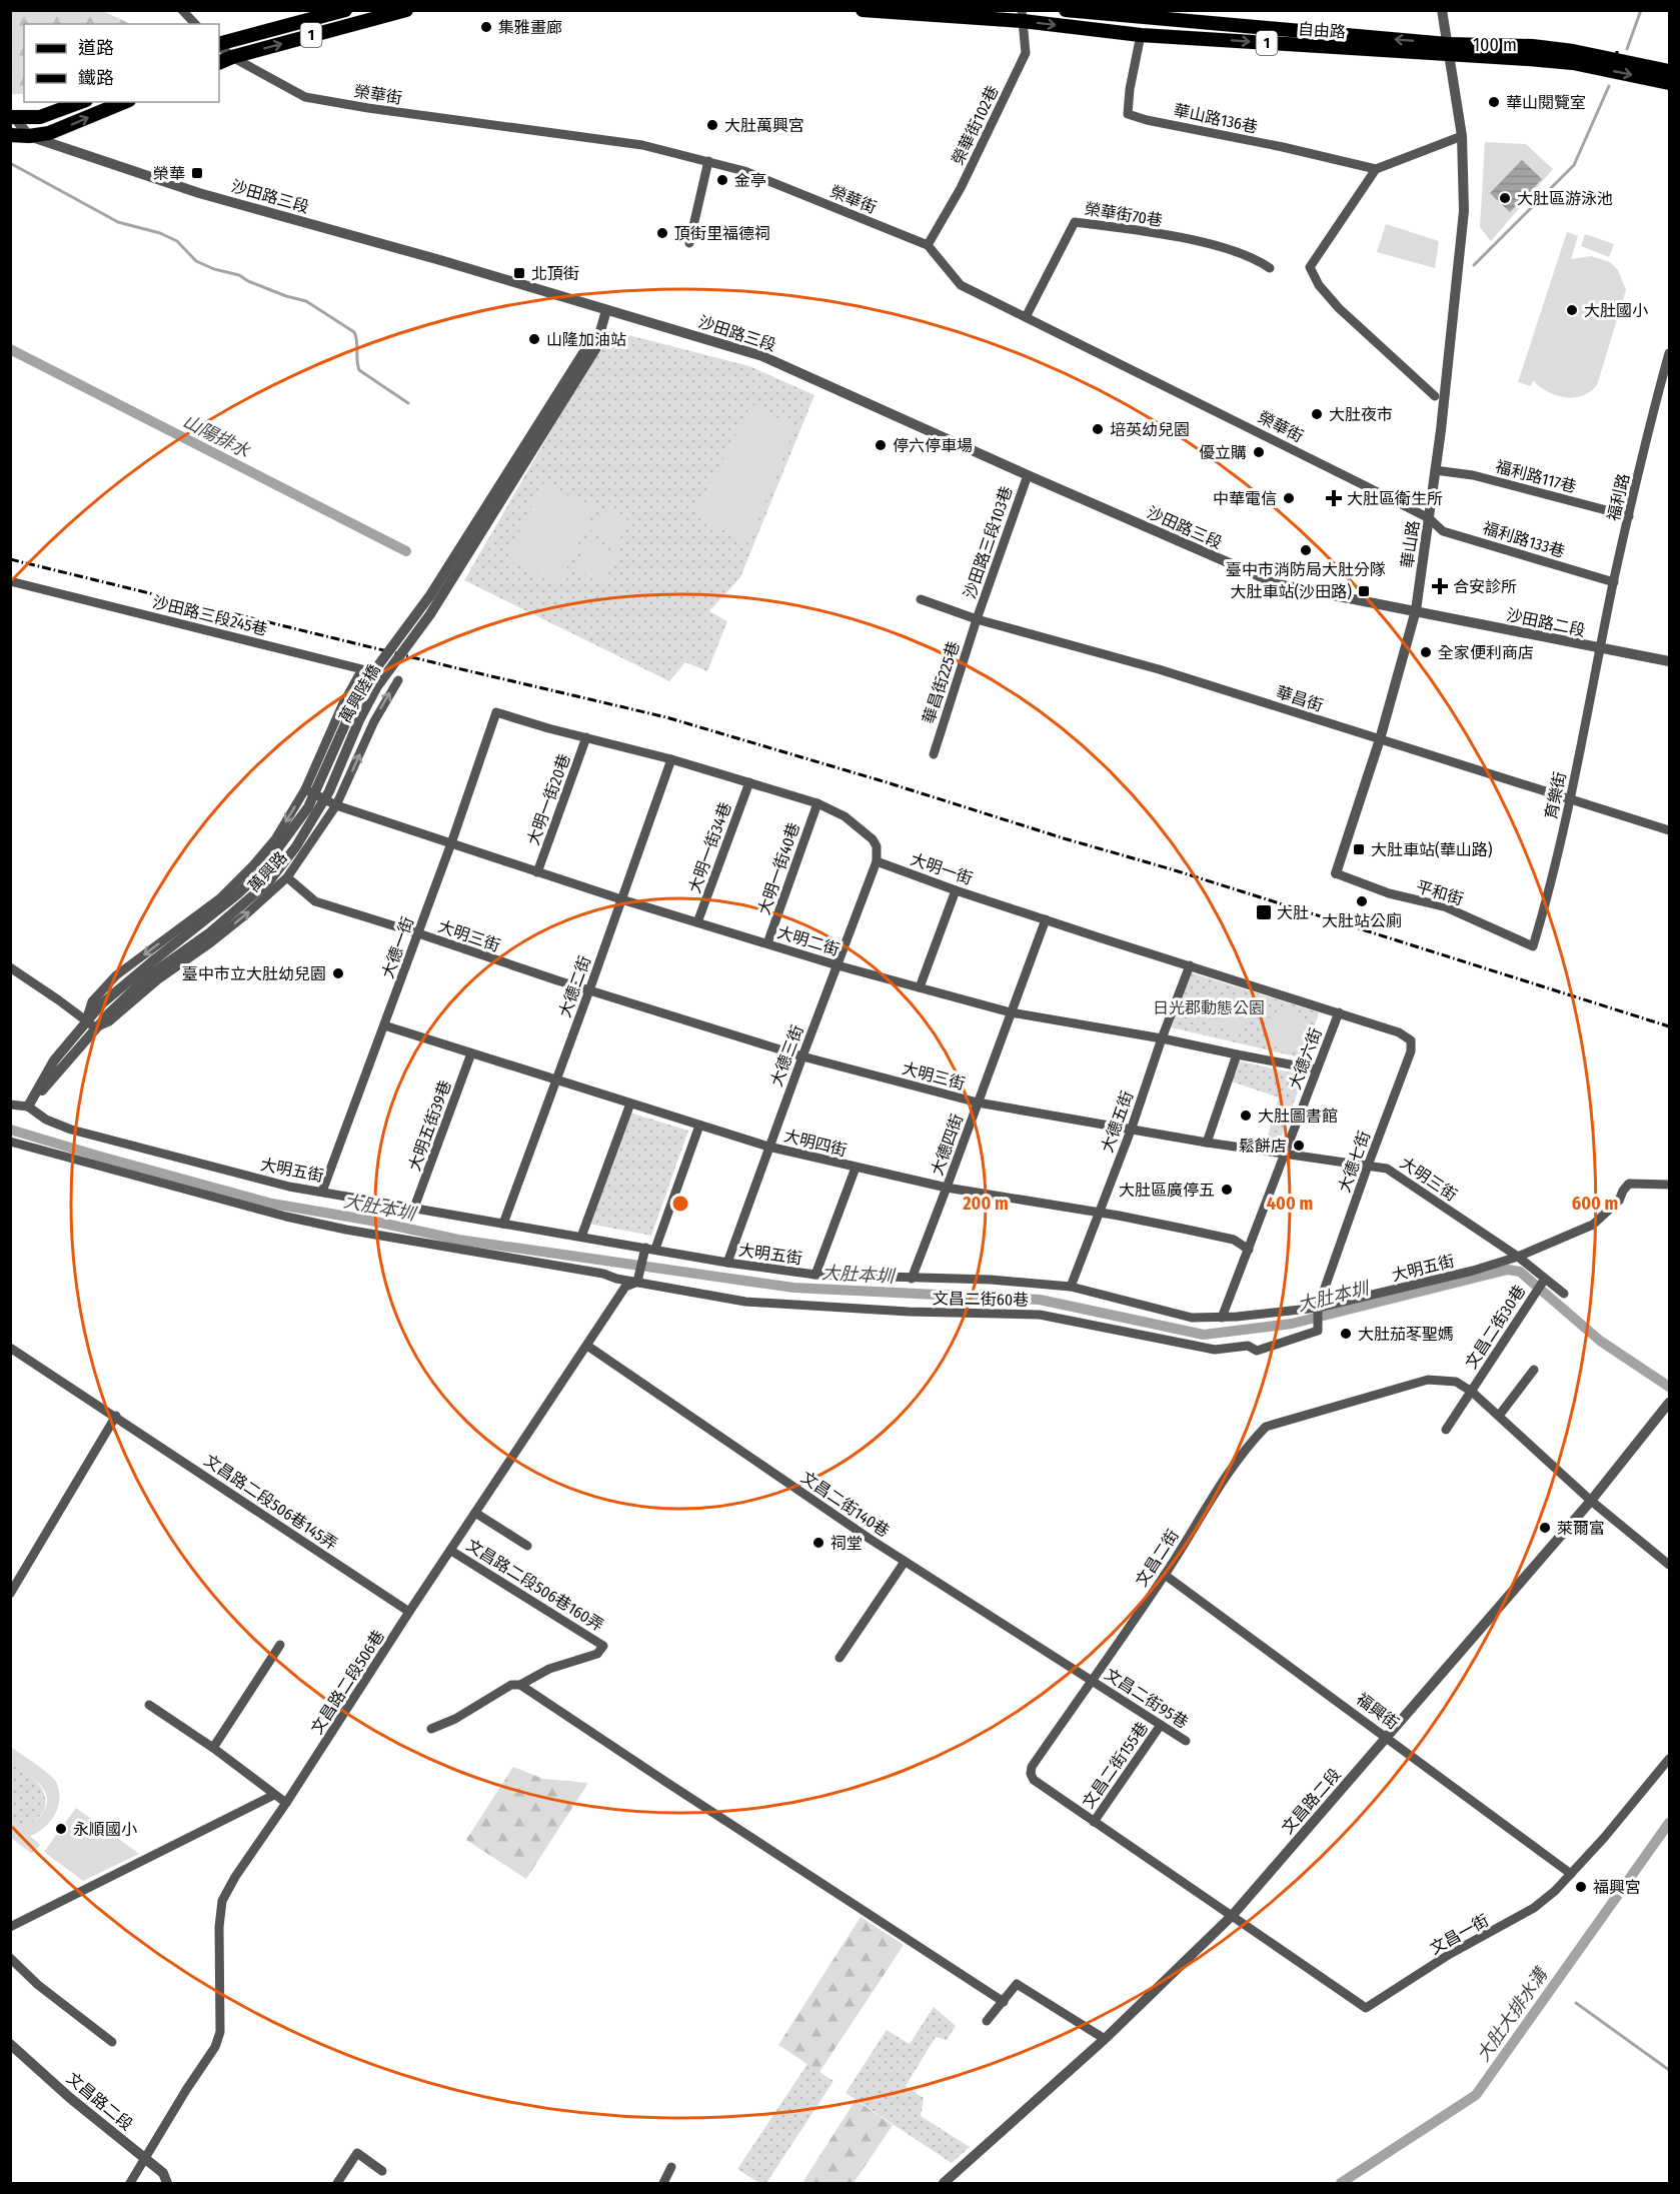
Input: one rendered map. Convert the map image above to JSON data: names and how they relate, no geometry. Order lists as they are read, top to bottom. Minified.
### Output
{"streets":{"main road":["自由路","1","沙田路三段"],"street":["榮華街","華山路136巷","榮華街102巷","榮華街70巷","福利路117巷","福利路","福利路133巷","沙田路三段103巷","華山路","沙田路三段245巷","沙田路二段","華昌街225巷","萬興陸橋","華昌街","育樂街","大明一街20巷","大明一街34巷","大明一街40巷","大明一街","萬興路","平和街","大明三街","大明二街","大德一街","大德二街","大德三街","大德六街","大德五街","大明五街39巷","大明四街","大德四街","大德七街","大明五街","文昌二街60巷","文昌二街30巷","文昌路二段506巷145弄","文昌二街140巷","文昌二街","文昌路二段506巷160弄","文昌路二段506巷","文昌二街95巷","福興街","文昌二街155巷","文昌路二段","文昌一街"]},"crossings":[["自由路","華山路136巷"],["自由路","榮華街102巷"],["自由路","華山路"],["1","榮華街"],["榮華街","榮華街102巷"],["榮華街","榮華街70巷"],["榮華街","福利路133巷"],["榮華街","華山路"],["沙田路三段","沙田路三段103巷"],["沙田路三段","華山路"],["沙田路三段","沙田路二段"],["福利路117巷","福利路"],["福利路117巷","華山路"],["福利路","福利路133巷"],["福利路","沙田路二段"],["福利路","育樂街"],["福利路133巷","華山路"],["沙田路三段103巷","華昌街225巷"],["沙田路三段103巷","華昌街"],["華山路","沙田路二段"],["華山路","華昌街"],["華山路","平和街"],["沙田路三段245巷","萬興路"],["沙田路二段","育樂街"],["華昌街225巷","華昌街"],["萬興陸橋","萬興路"],["華昌街","育樂街"],["育樂街","平和街"],["大明一街20巷","大明二街"],["大明一街20巷","大德一街"],["大明一街34巷","大明二街"],["大明一街40巷","大明二街"],["大明一街","大德三街"],["大明一街","大德六街"],["大明一街","大德五街"],["大明一街","大德四街"],["大明一街","大德七街"],["萬興路","大明三街"],["萬興路","大明二街"],["萬興路","大明五街"],["大明三街","大德一街"],["大明三街","大德二街"],["大明三街","大德三街"],["大明三街","大德六街"],["大明三街","大德五街"],["大明三街","大德四街"],["大明三街","大德七街"],["大明三街","大明五街"],["大明三街","文昌二街30巷"],["大明二街","大德一街"],["大明二街","大德二街"],["大明二街","大德三街"],["大明二街","大德六街"],["大明二街","大德五街"],["大明二街","大德四街"],["大德一街","大明四街"],["大德一街","大明五街"],["大德二街","大明四街"],["大德二街","大明五街"],["大德三街","大明四街"],["大德三街","大明五街"],["大德六街","大明四街"],["大德六街","大明五街"],["大德五街","大明四街"],["大德五街","大明五街"],["大明五街39巷","大明四街"],["大明五街39巷","大明五街"],["大明四街","大德四街"],["大德四街","大明五街"],["大德七街","大明五街"],["大德七街","文昌二街60巷"],["文昌二街60巷","文昌路二段506巷"],["文昌二街30巷","文昌二街"],["文昌路二段506巷145弄","文昌路二段506巷"],["文昌二街140巷","文昌二街"],["文昌二街140巷","文昌路二段506巷"],["文昌二街140巷","文昌二街95巷"],["文昌二街","文昌二街95巷"],["文昌二街","福興街"],["文昌二街","文昌二街155巷"],["文昌二街","文昌路二段"],["文昌二街","文昌一街"],["文昌路二段506巷160弄","文昌路二段506巷"],["文昌路二段506巷","文昌路二段"],["文昌二街95巷","文昌二街155巷"],["福興街","文昌路二段"],["福興街","文昌一街"],["文昌路二段","文昌一街"]],"water":["山陽排水","大肚本圳","大肚大排水溝"],"parks":["日光郡動態公園"],"places":{"other":["集雅畫廊","華山閱覽室","大肚萬興宮","金亭","大肚區游泳池","頂街里福德祠","大肚國小","山隆加油站","大肚夜市","培英幼兒園","停六停車場","優立購","中華電信","臺中市消防局大肚分隊","全家便利商店","大肚站公廁","臺中市立大肚幼兒園","大肚圖書館","鬆餅店","大肚區廣停五","大肚茄苳聖媽","萊爾富","祠堂","永順國小","福興宮"],"transit":["榮華","北頂街","大肚車站(沙田路)","大肚車站(華山路)","大肚"],"health":["大肚區衛生所","合安診所"]},"legend":["道路","鐵路"],"scale_bar":"100 m","rings":["200 m","400 m","600 m"]}
